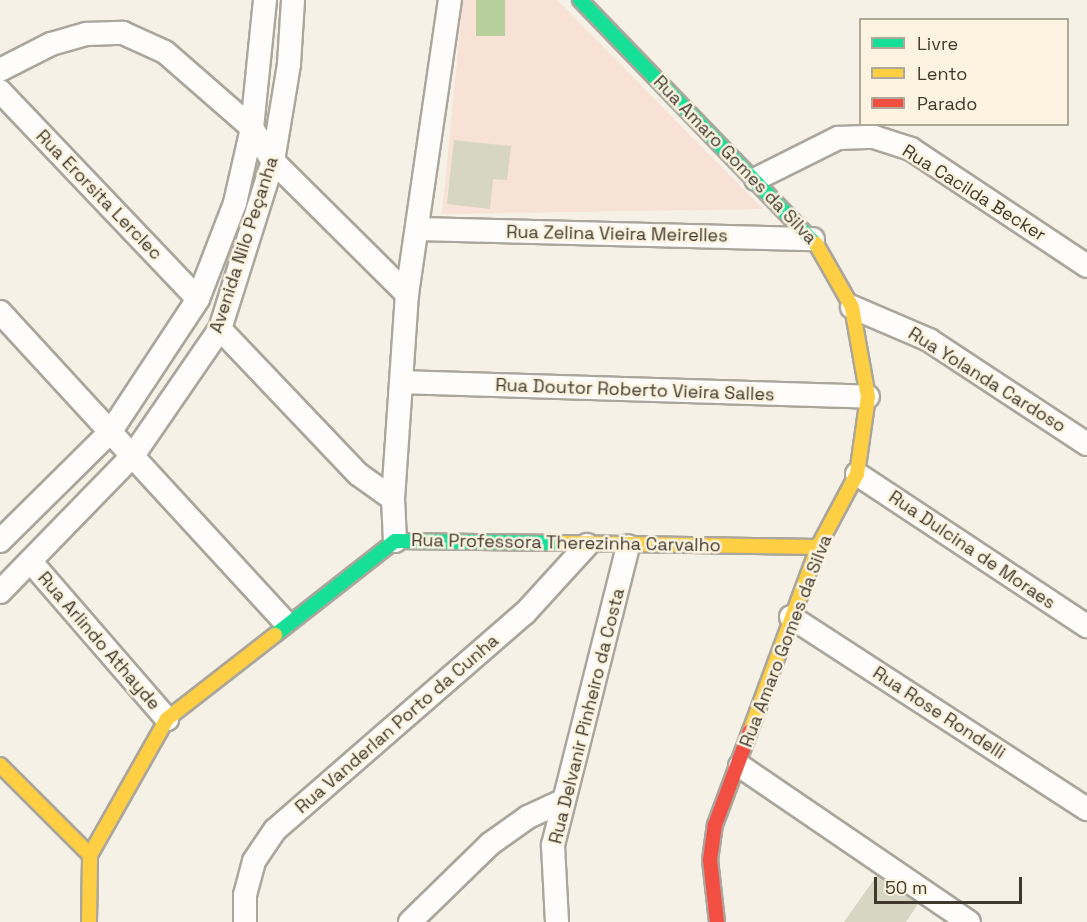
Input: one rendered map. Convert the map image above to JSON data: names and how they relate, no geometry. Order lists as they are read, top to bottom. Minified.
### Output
{"streets":{"street":["Rua Amaro Gomes da Silva","Rua Cacilda Becker","Rua Erorsita Lerclec","Rua Zelina Vieira Meirelles","Avenida Nilo Peçanha","Rua Yolanda Cardoso","Rua Doutor Roberto Vieira Salles","Rua Professora Therezinha Carvalho","Rua Dulcina de Moraes","Rua Arlindo Athayde","Rua Rose Rondelli","Rua Delvanir Pinheiro da Costa","Rua Vanderlan Porto da Cunha"]},"crossings":[["Rua Amaro Gomes da Silva","Rua Cacilda Becker"],["Rua Amaro Gomes da Silva","Rua Zelina Vieira Meirelles"],["Rua Amaro Gomes da Silva","Rua Yolanda Cardoso"],["Rua Amaro Gomes da Silva","Rua Doutor Roberto Vieira Salles"],["Rua Amaro Gomes da Silva","Rua Professora Therezinha Carvalho"],["Rua Amaro Gomes da Silva","Rua Dulcina de Moraes"],["Rua Amaro Gomes da Silva","Rua Rose Rondelli"],["Rua Erorsita Lerclec","Avenida Nilo Peçanha"],["Avenida Nilo Peçanha","Rua Arlindo Athayde"],["Rua Professora Therezinha Carvalho","Rua Arlindo Athayde"],["Rua Professora Therezinha Carvalho","Rua Delvanir Pinheiro da Costa"],["Rua Professora Therezinha Carvalho","Rua Vanderlan Porto da Cunha"]],"legend":["Livre","Lento","Parado"],"scale_bar":"50 m"}
